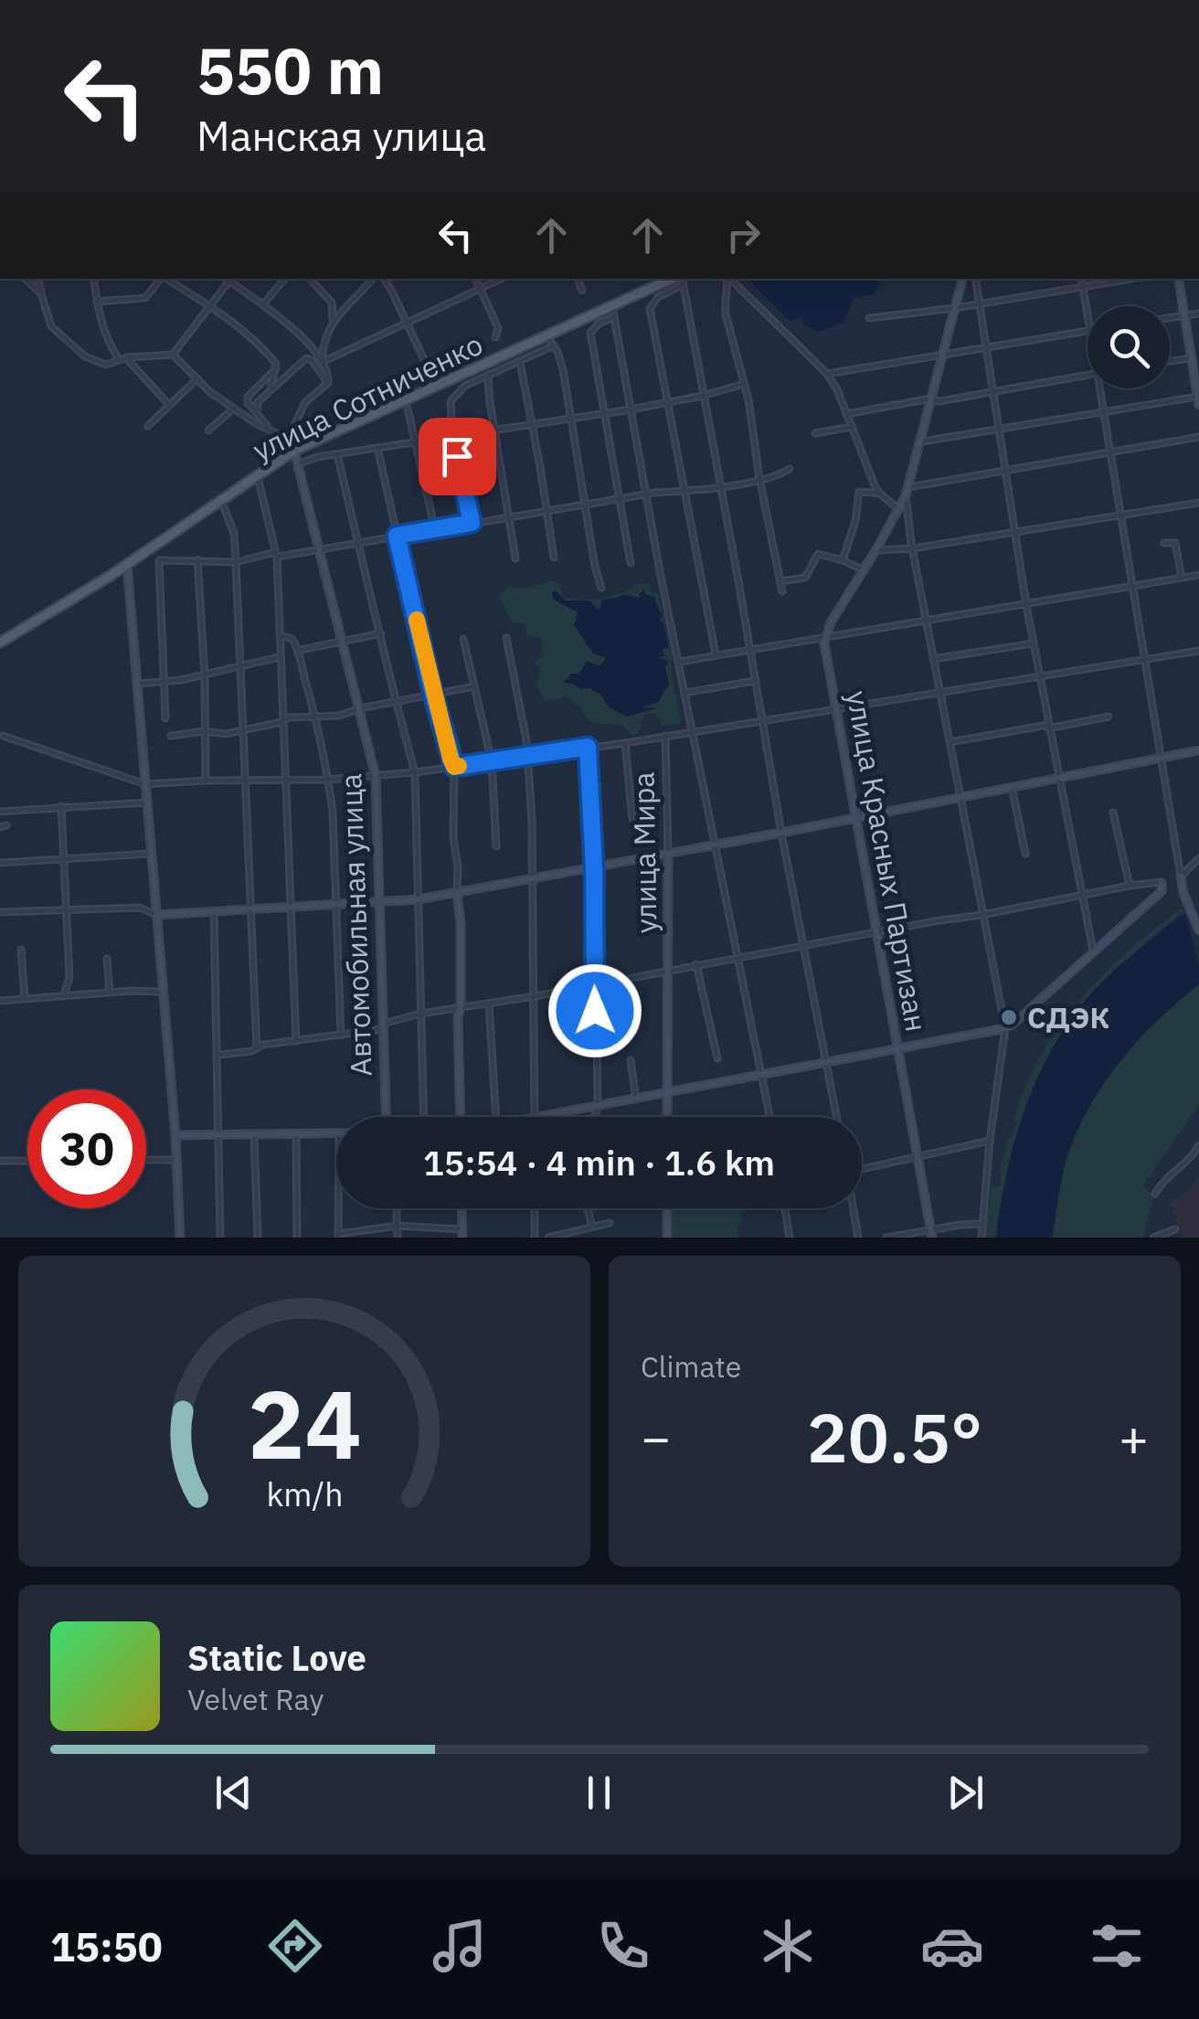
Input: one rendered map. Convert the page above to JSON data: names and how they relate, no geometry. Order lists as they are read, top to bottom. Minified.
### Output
{"streets":{"main road":["улица Сотниченко"],"street":["улица Мира","улица Красных Партизан","Автомобильная улица"]},"crossings":[["улица Сотниченко","Автомобильная улица"]],"places":["СДЭК"],"page":{"turn":["550 m","Манская улица"],"limit":"30","trip":"15:54 · 4 min · 1.6 km","tile":"Climate","heat":["−","20.5°","+"],"song":["Static Love","Velvet Ray"],"tabs":"15:50","gauge":["24","km/h"]}}
